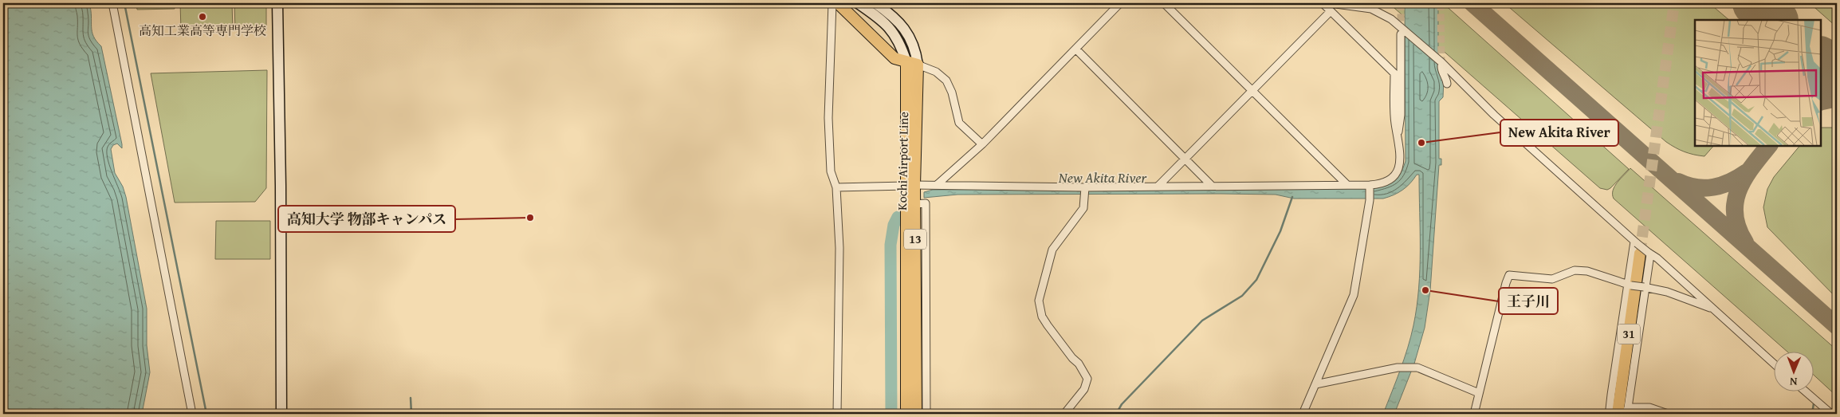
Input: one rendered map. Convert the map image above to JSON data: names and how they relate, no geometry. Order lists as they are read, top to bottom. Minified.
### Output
{"streets":{"main road":["Kochi Airport Line","13","31"]},"water":["New Akita River"],"places":["高知工業高等専門学校","New Akita River","高知大学 物部キャンパス","王子川"],"north":"bottom"}
